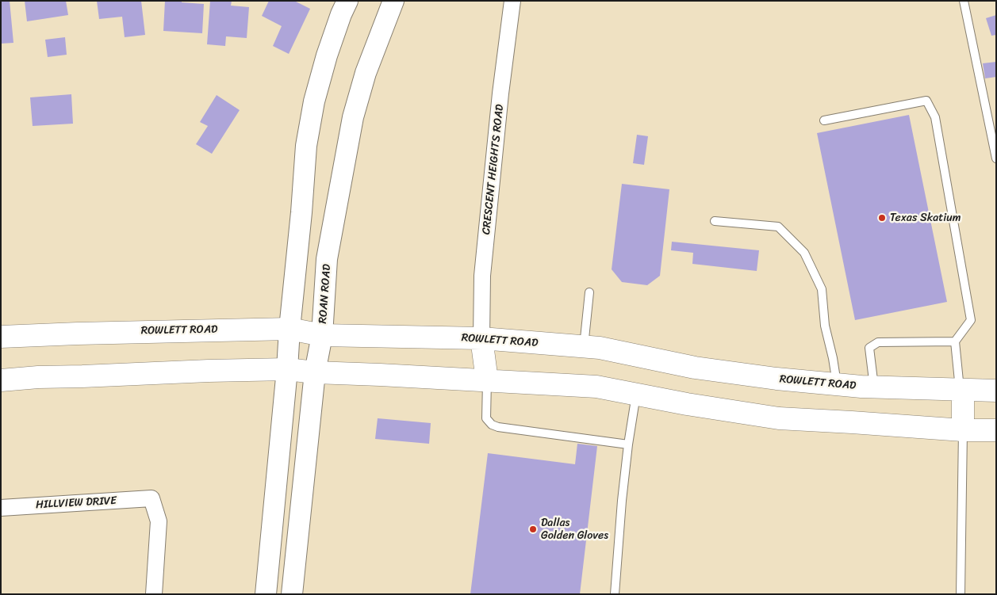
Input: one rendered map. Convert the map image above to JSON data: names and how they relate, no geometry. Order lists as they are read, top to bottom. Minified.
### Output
{"streets":{"main road":["ROWLETT ROAD"],"street":["CRESCENT HEIGHTS ROAD","ROAN ROAD","HILLVIEW DRIVE"]},"crossings":[["CRESCENT HEIGHTS ROAD","ROWLETT ROAD"],["ROAN ROAD","ROWLETT ROAD"]],"places":["Texas Skatium","Dallas Golden Gloves"]}
